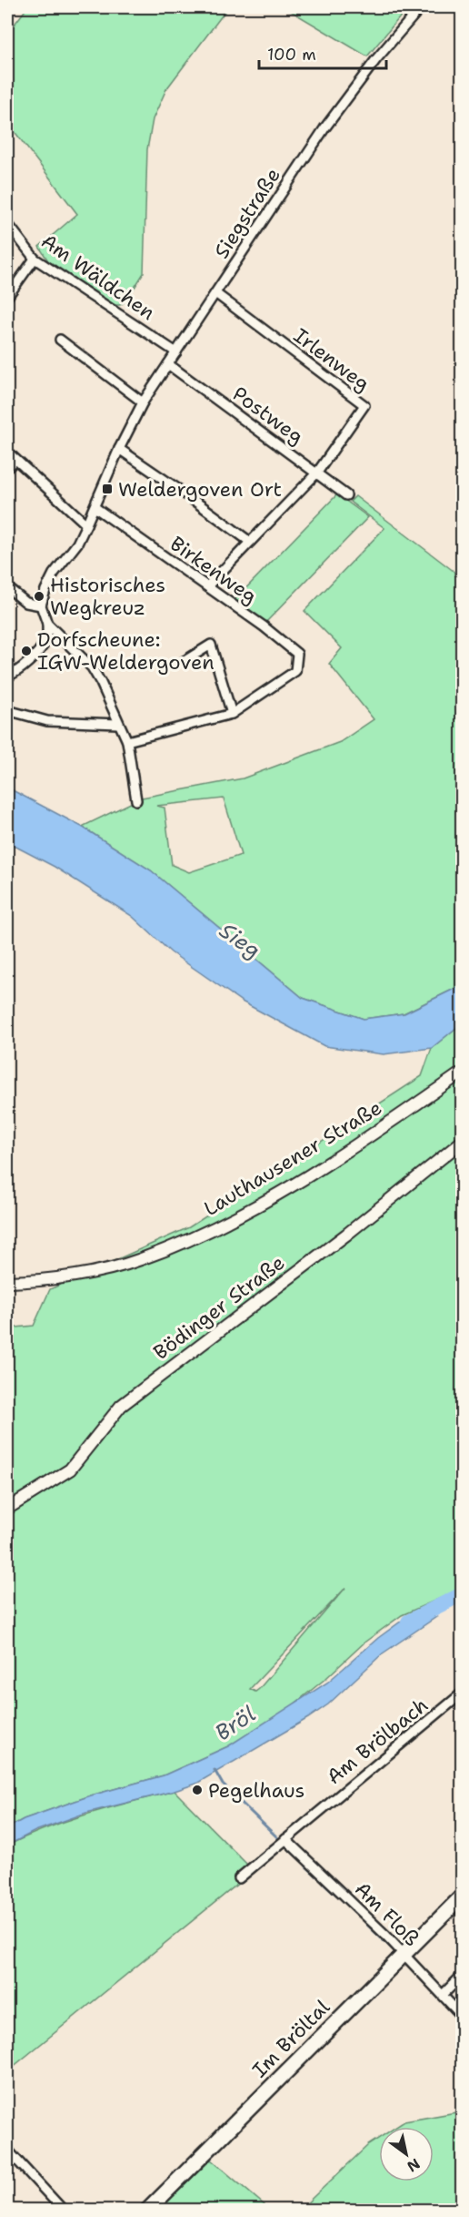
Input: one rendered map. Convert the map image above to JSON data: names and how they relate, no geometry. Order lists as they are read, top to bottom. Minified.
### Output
{"streets":{"main road":["Im Bröltal"],"street":["Siegstraße","Am Wäldchen","Irlenweg","Postweg","Birkenweg","Lauthausener Straße","Bödinger Straße","Am Brölbach","Am Floß"]},"crossings":[["Siegstraße","Am Wäldchen"],["Siegstraße","Irlenweg"],["Siegstraße","Postweg"],["Siegstraße","Birkenweg"],["Irlenweg","Postweg"],["Irlenweg","Birkenweg"],["Am Brölbach","Am Floß"],["Am Floß","Im Bröltal"]],"water":["Sieg","Bröl"],"places":{"transit":["Weldergoven Ort"],"other":["Historisches Wegkreuz","Dorfscheune: IGW-Weldergoven","Pegelhaus"]},"scale_bar":"100 m","north":"bottom right"}
